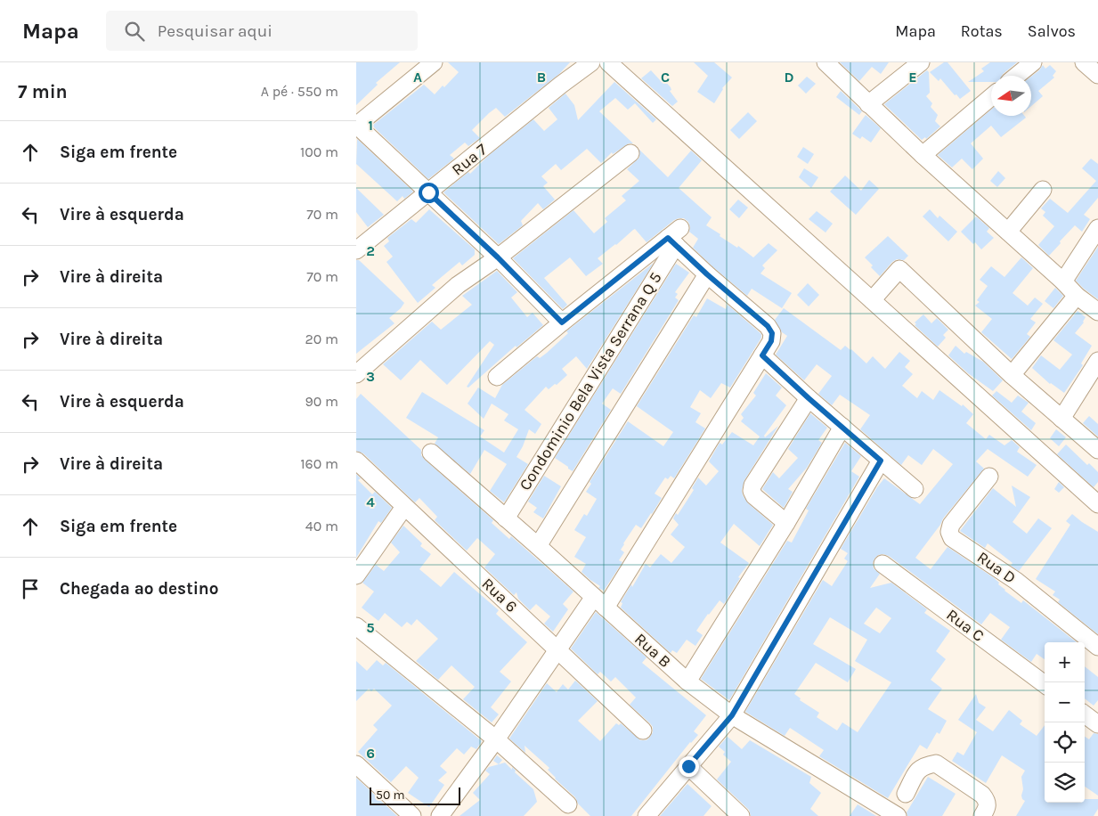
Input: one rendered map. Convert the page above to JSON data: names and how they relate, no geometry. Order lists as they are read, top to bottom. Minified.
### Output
{"streets":{"street":["Rua 7","Condominio Bela Vista Serrana Q 5","Rua D","Rua 6","Rua C","Rua B"]},"crossings":[["Condominio Bela Vista Serrana Q 5","Rua B"]],"scale_bar":"50 m","north":"left","page":{"header":"Mapa","search":"Pesquisar aqui","nav":["Mapa","Rotas","Salvos"],"heading":["7 min","A pé · 550 m"],"list":[["Siga em frente","100 m"],["Vire à esquerda","70 m"],["Vire à direita","70 m"],["Vire à direita","20 m"],["Vire à esquerda","90 m"],["Vire à direita","160 m"],["Siga em frente","40 m"],"Chegada ao destino"],"map_buttons":["+","−"],"scale":"50 m"},"grid":{"columns":["A","B","C","D","E"],"rows":["1","2","3","4","5","6"]}}
